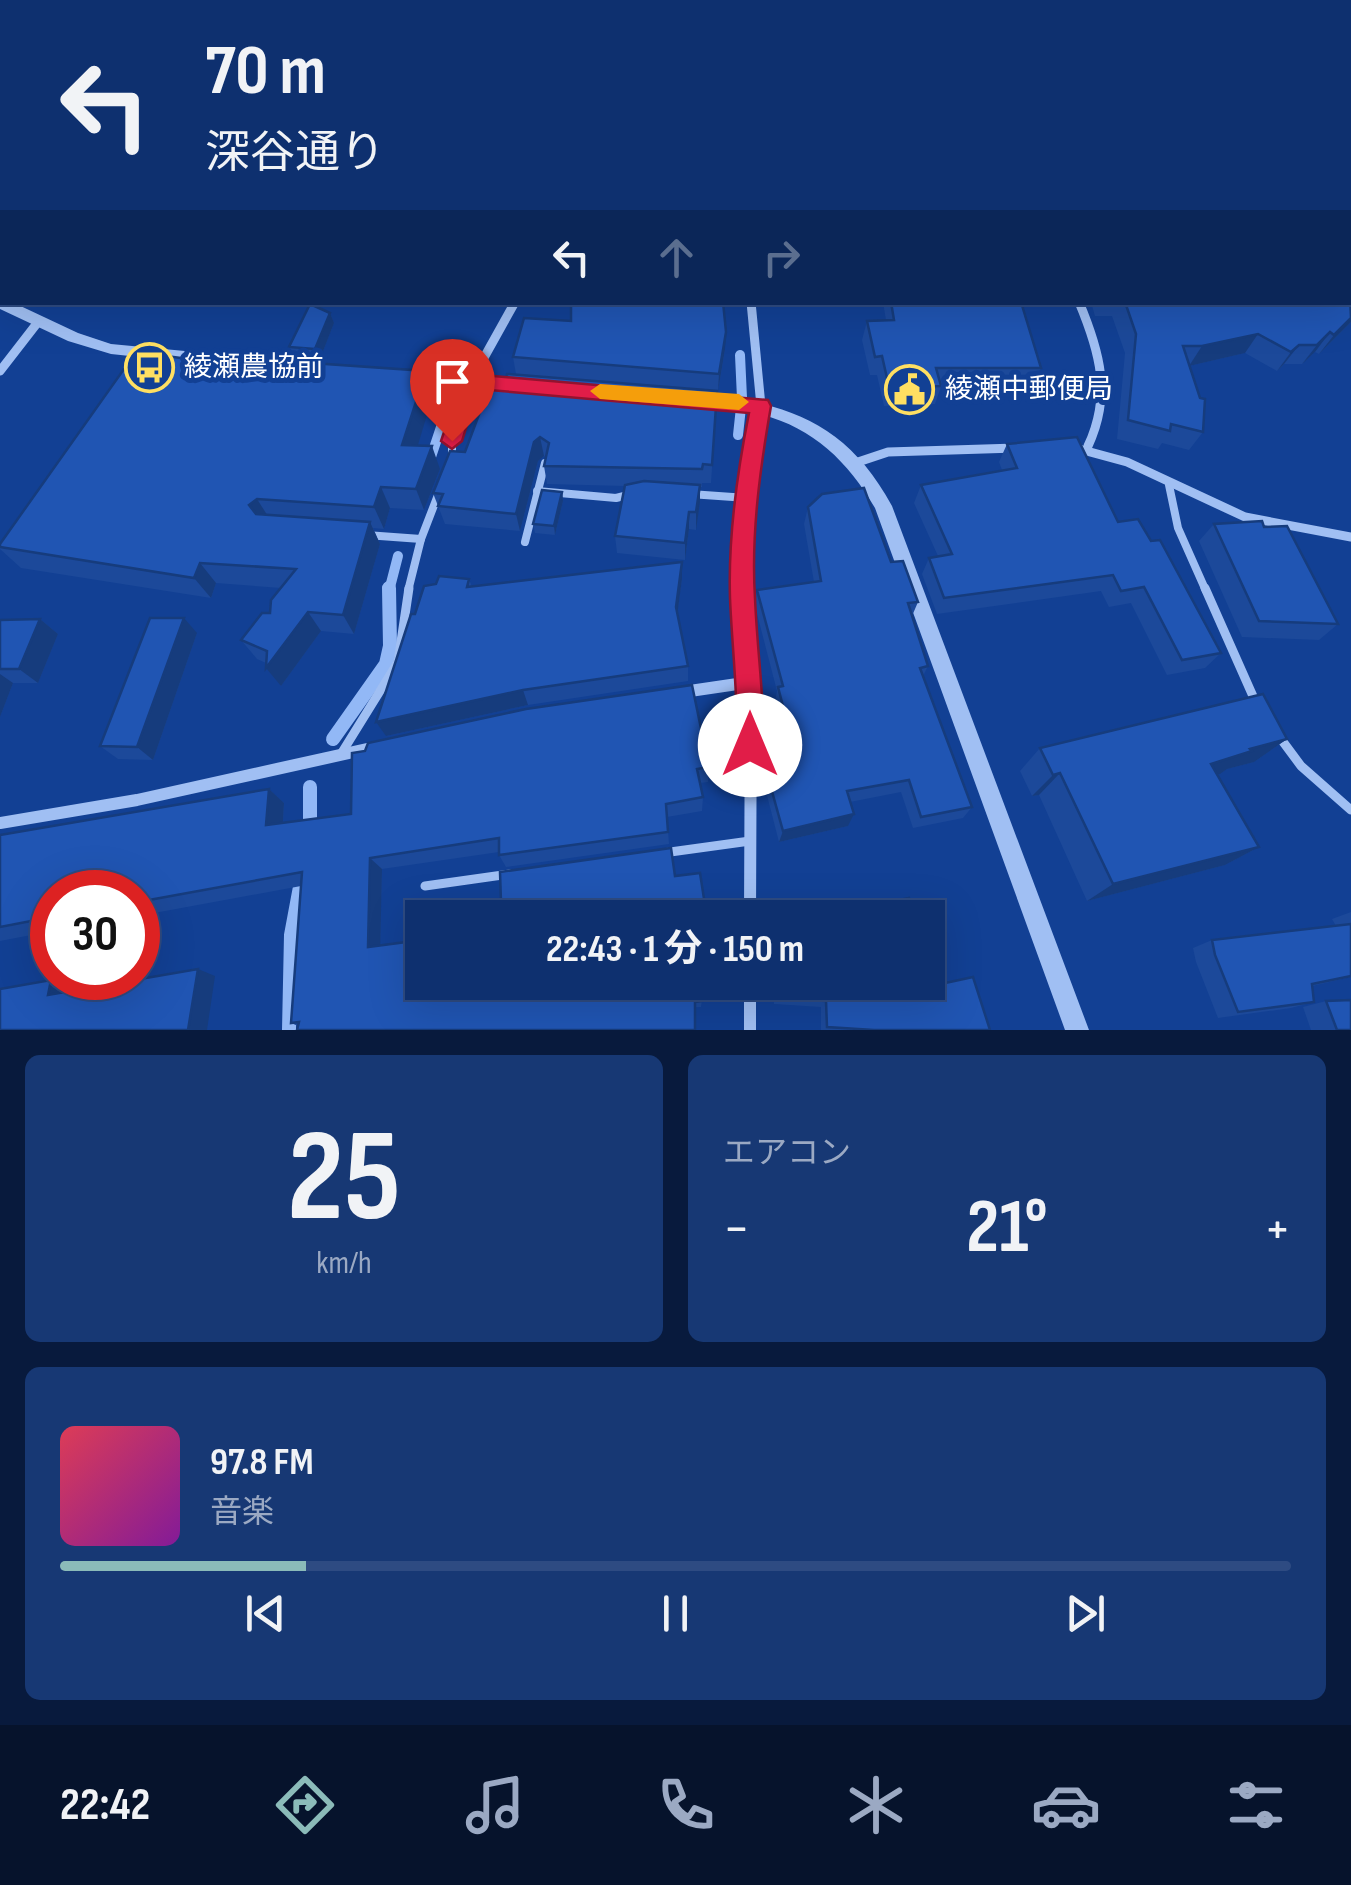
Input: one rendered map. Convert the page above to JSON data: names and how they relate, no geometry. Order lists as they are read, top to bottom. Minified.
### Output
{"places":{"bus stop":["綾瀬農協前"],"public building":["綾瀬中郵便局"]},"page":{"turn":["70 m","深谷通り"],"limit":"30","trip":"22:43 · 1 分 · 150 m","tile":[["25","km/h"],"エアコン"],"heat":["−","21°","+"],"song":["97.8 FM","音楽"],"tabs":"22:42"}}
